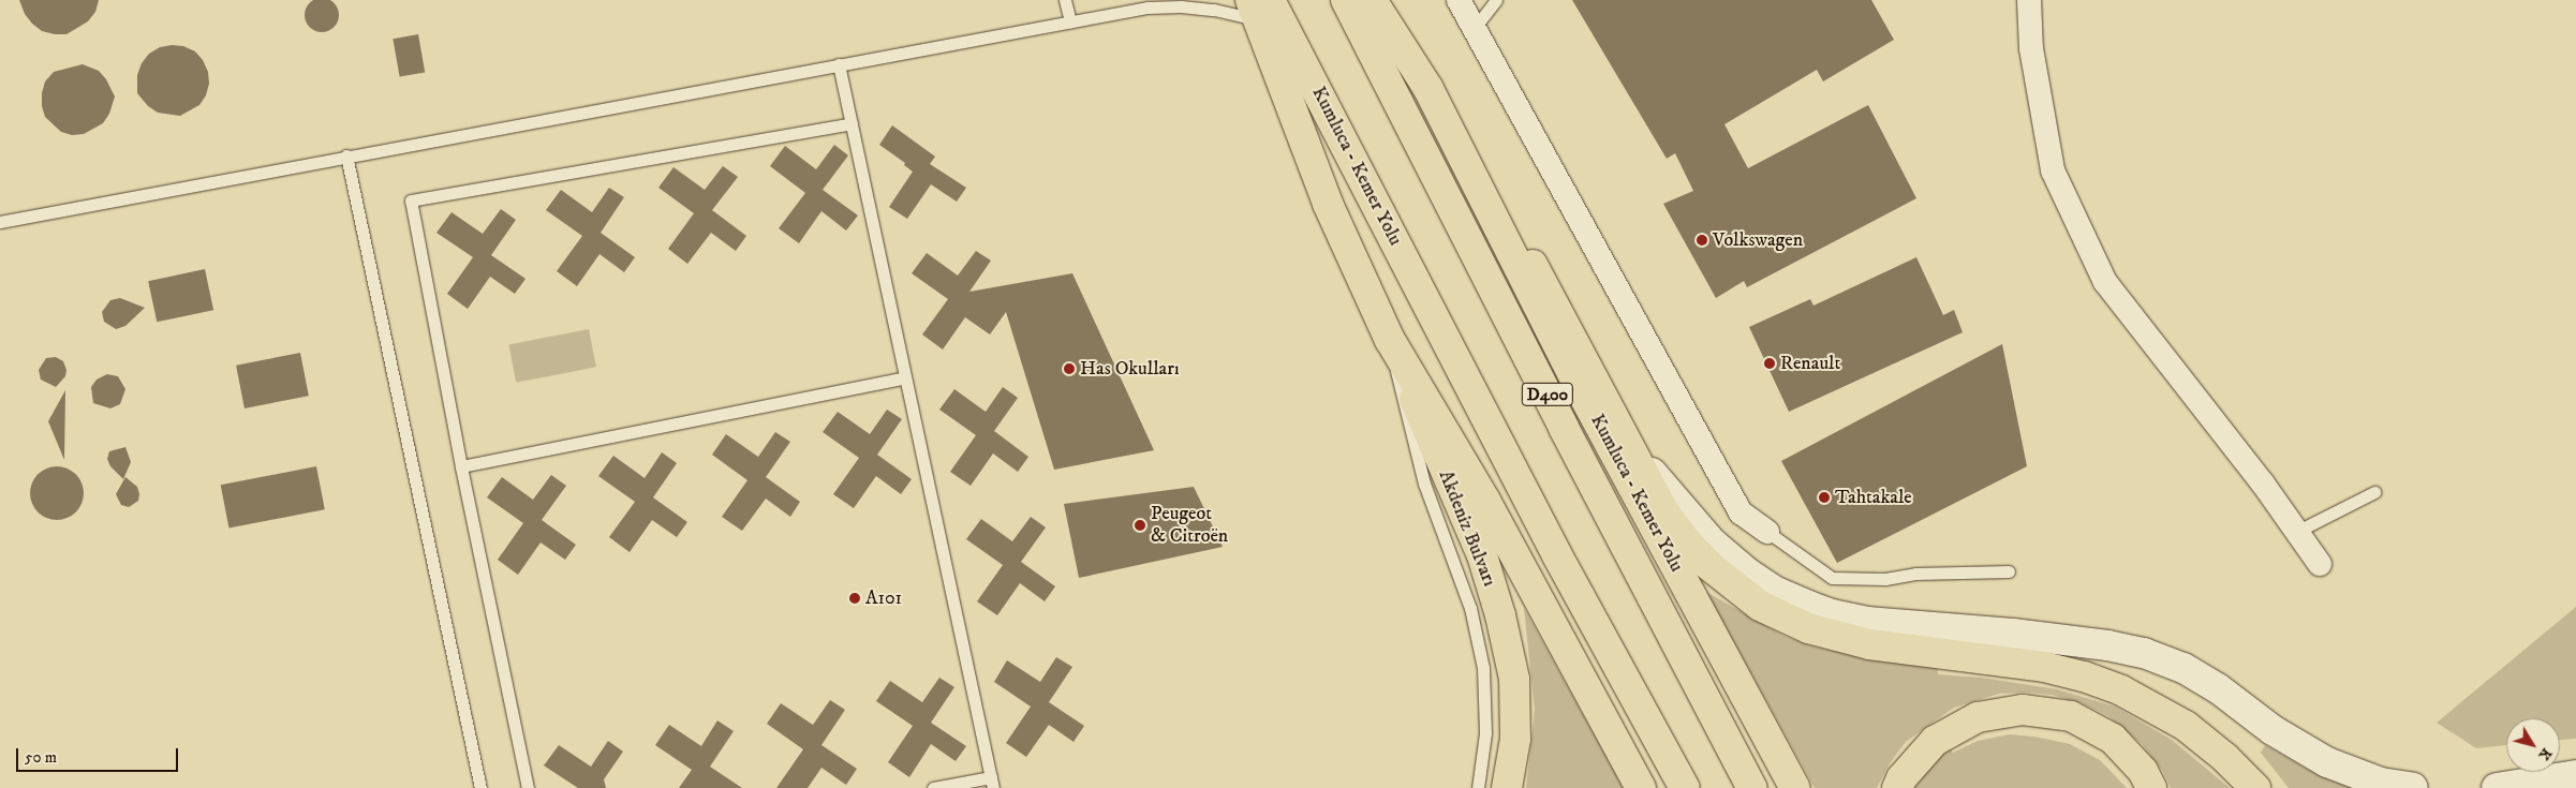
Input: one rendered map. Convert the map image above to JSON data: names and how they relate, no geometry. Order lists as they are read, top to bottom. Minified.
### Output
{"streets":{"main road":["Kumluca - Kemer Yolu","D400","Akdeniz Bulvarı"]},"crossings":[["Kumluca - Kemer Yolu","Akdeniz Bulvarı"]],"places":["Volkswagen","Renault","Has Okulları","Tahtakale","Peugeot & Citroën","A101"],"scale_bar":"50 m","north":"bottom right"}
